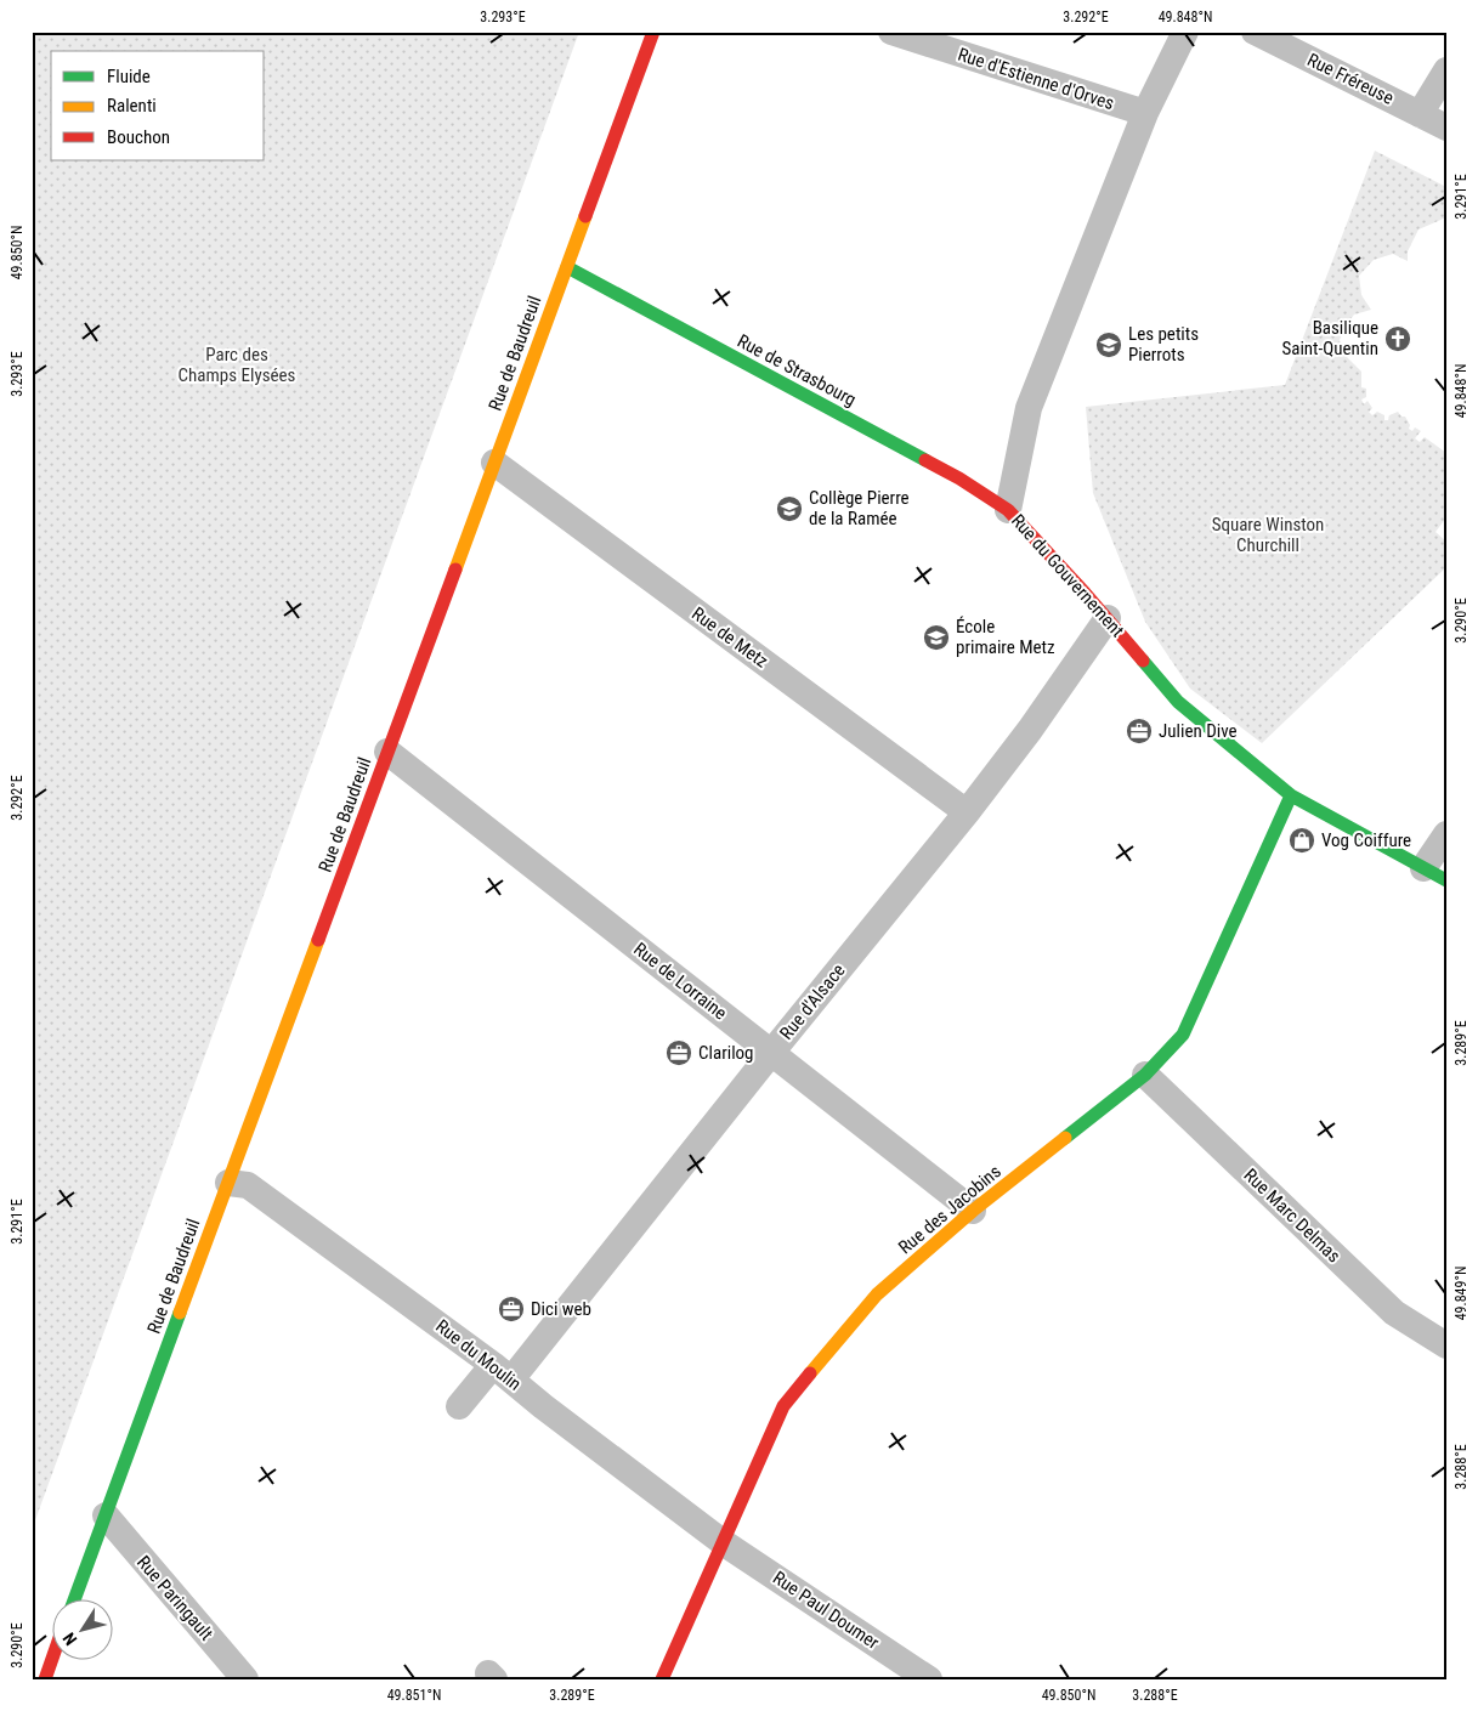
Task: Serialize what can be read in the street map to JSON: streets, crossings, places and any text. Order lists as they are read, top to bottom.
{
  "streets": {
    "street": [
      "Rue d'Estienne d'Orves",
      "Rue Fréreuse",
      "Rue de Baudreuil",
      "Rue de Strasbourg",
      "Rue du Gouvernement",
      "Rue de Metz",
      "Rue de Lorraine",
      "Rue d'Alsace",
      "Rue des Jacobins",
      "Rue Marc Delmas",
      "Rue du Moulin",
      "Rue Paringault",
      "Rue Paul Doumer"
    ]
  },
  "crossings": [
    ["Rue d'Estienne d'Orves", "Rue du Gouvernement"],
    ["Rue de Baudreuil", "Rue de Strasbourg"],
    ["Rue de Baudreuil", "Rue de Metz"],
    ["Rue de Baudreuil", "Rue de Lorraine"],
    ["Rue de Baudreuil", "Rue du Moulin"],
    ["Rue de Baudreuil", "Rue Paringault"],
    ["Rue de Strasbourg", "Rue du Gouvernement"],
    ["Rue du Gouvernement", "Rue d'Alsace"],
    ["Rue du Gouvernement", "Rue des Jacobins"],
    ["Rue de Metz", "Rue d'Alsace"],
    ["Rue de Lorraine", "Rue d'Alsace"],
    ["Rue de Lorraine", "Rue des Jacobins"],
    ["Rue d'Alsace", "Rue du Moulin"],
    ["Rue des Jacobins", "Rue Marc Delmas"],
    ["Rue des Jacobins", "Rue du Moulin"],
    ["Rue des Jacobins", "Rue Paul Doumer"],
    ["Rue du Moulin", "Rue Paul Doumer"]
  ],
  "parks": ["Parc des Champs Elysées", "Square Winston Churchill"],
  "places": {
    "church": ["Basilique Saint-Quentin"],
    "school or university": ["Les petits Pierrots", "Collège Pierre de la Ramée", "École primaire Metz"],
    "office": ["Julien Dive", "Clarilog", "Dici web"],
    "shop": ["Vog Coiffure"]
  },
  "legend": ["Fluide", "Ralenti", "Bouchon"],
  "north": "bottom left",
  "coordinates": [
    "3.293°E",
    "3.292°E",
    "49.848°N",
    "3.291°E",
    "49.850°N",
    "3.290°E",
    "3.289°E",
    "49.849°N",
    "3.288°E",
    "49.851°N"
  ]
}
